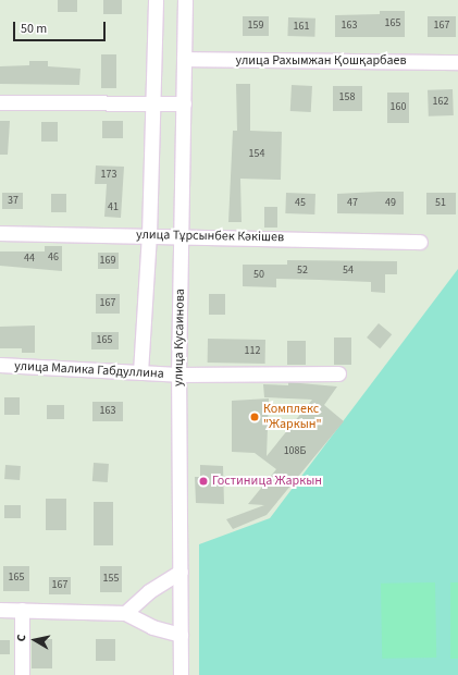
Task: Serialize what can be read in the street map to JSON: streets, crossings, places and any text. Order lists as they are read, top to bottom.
{
  "streets": {
    "street": [
      "улица Рахымжан Қошқарбаев",
      "улица Тұрсынбек Кәкішев",
      "улица Кусаинова",
      "улица Малика Габдуллина"
    ]
  },
  "crossings": [
    ["улица Рахымжан Қошқарбаев", "улица Кусаинова"],
    ["улица Тұрсынбек Кәкішев", "улица Кусаинова"],
    ["улица Кусаинова", "улица Малика Габдуллина"]
  ],
  "places": ["Комплекс \"Жаркын\"", "Гостиница Жаркын"],
  "house_numbers": [
    "165",
    "159",
    "163",
    "167",
    "161",
    "158",
    "162",
    "160",
    "154",
    "173",
    "37",
    "45",
    "47",
    "49",
    "51",
    "41",
    "46",
    "44",
    "169",
    "52",
    "54",
    "50",
    "167",
    "165",
    "112",
    "163",
    "108Б",
    "165",
    "155",
    "167"
  ],
  "scale_bar": "50 m",
  "north": "left"
}
